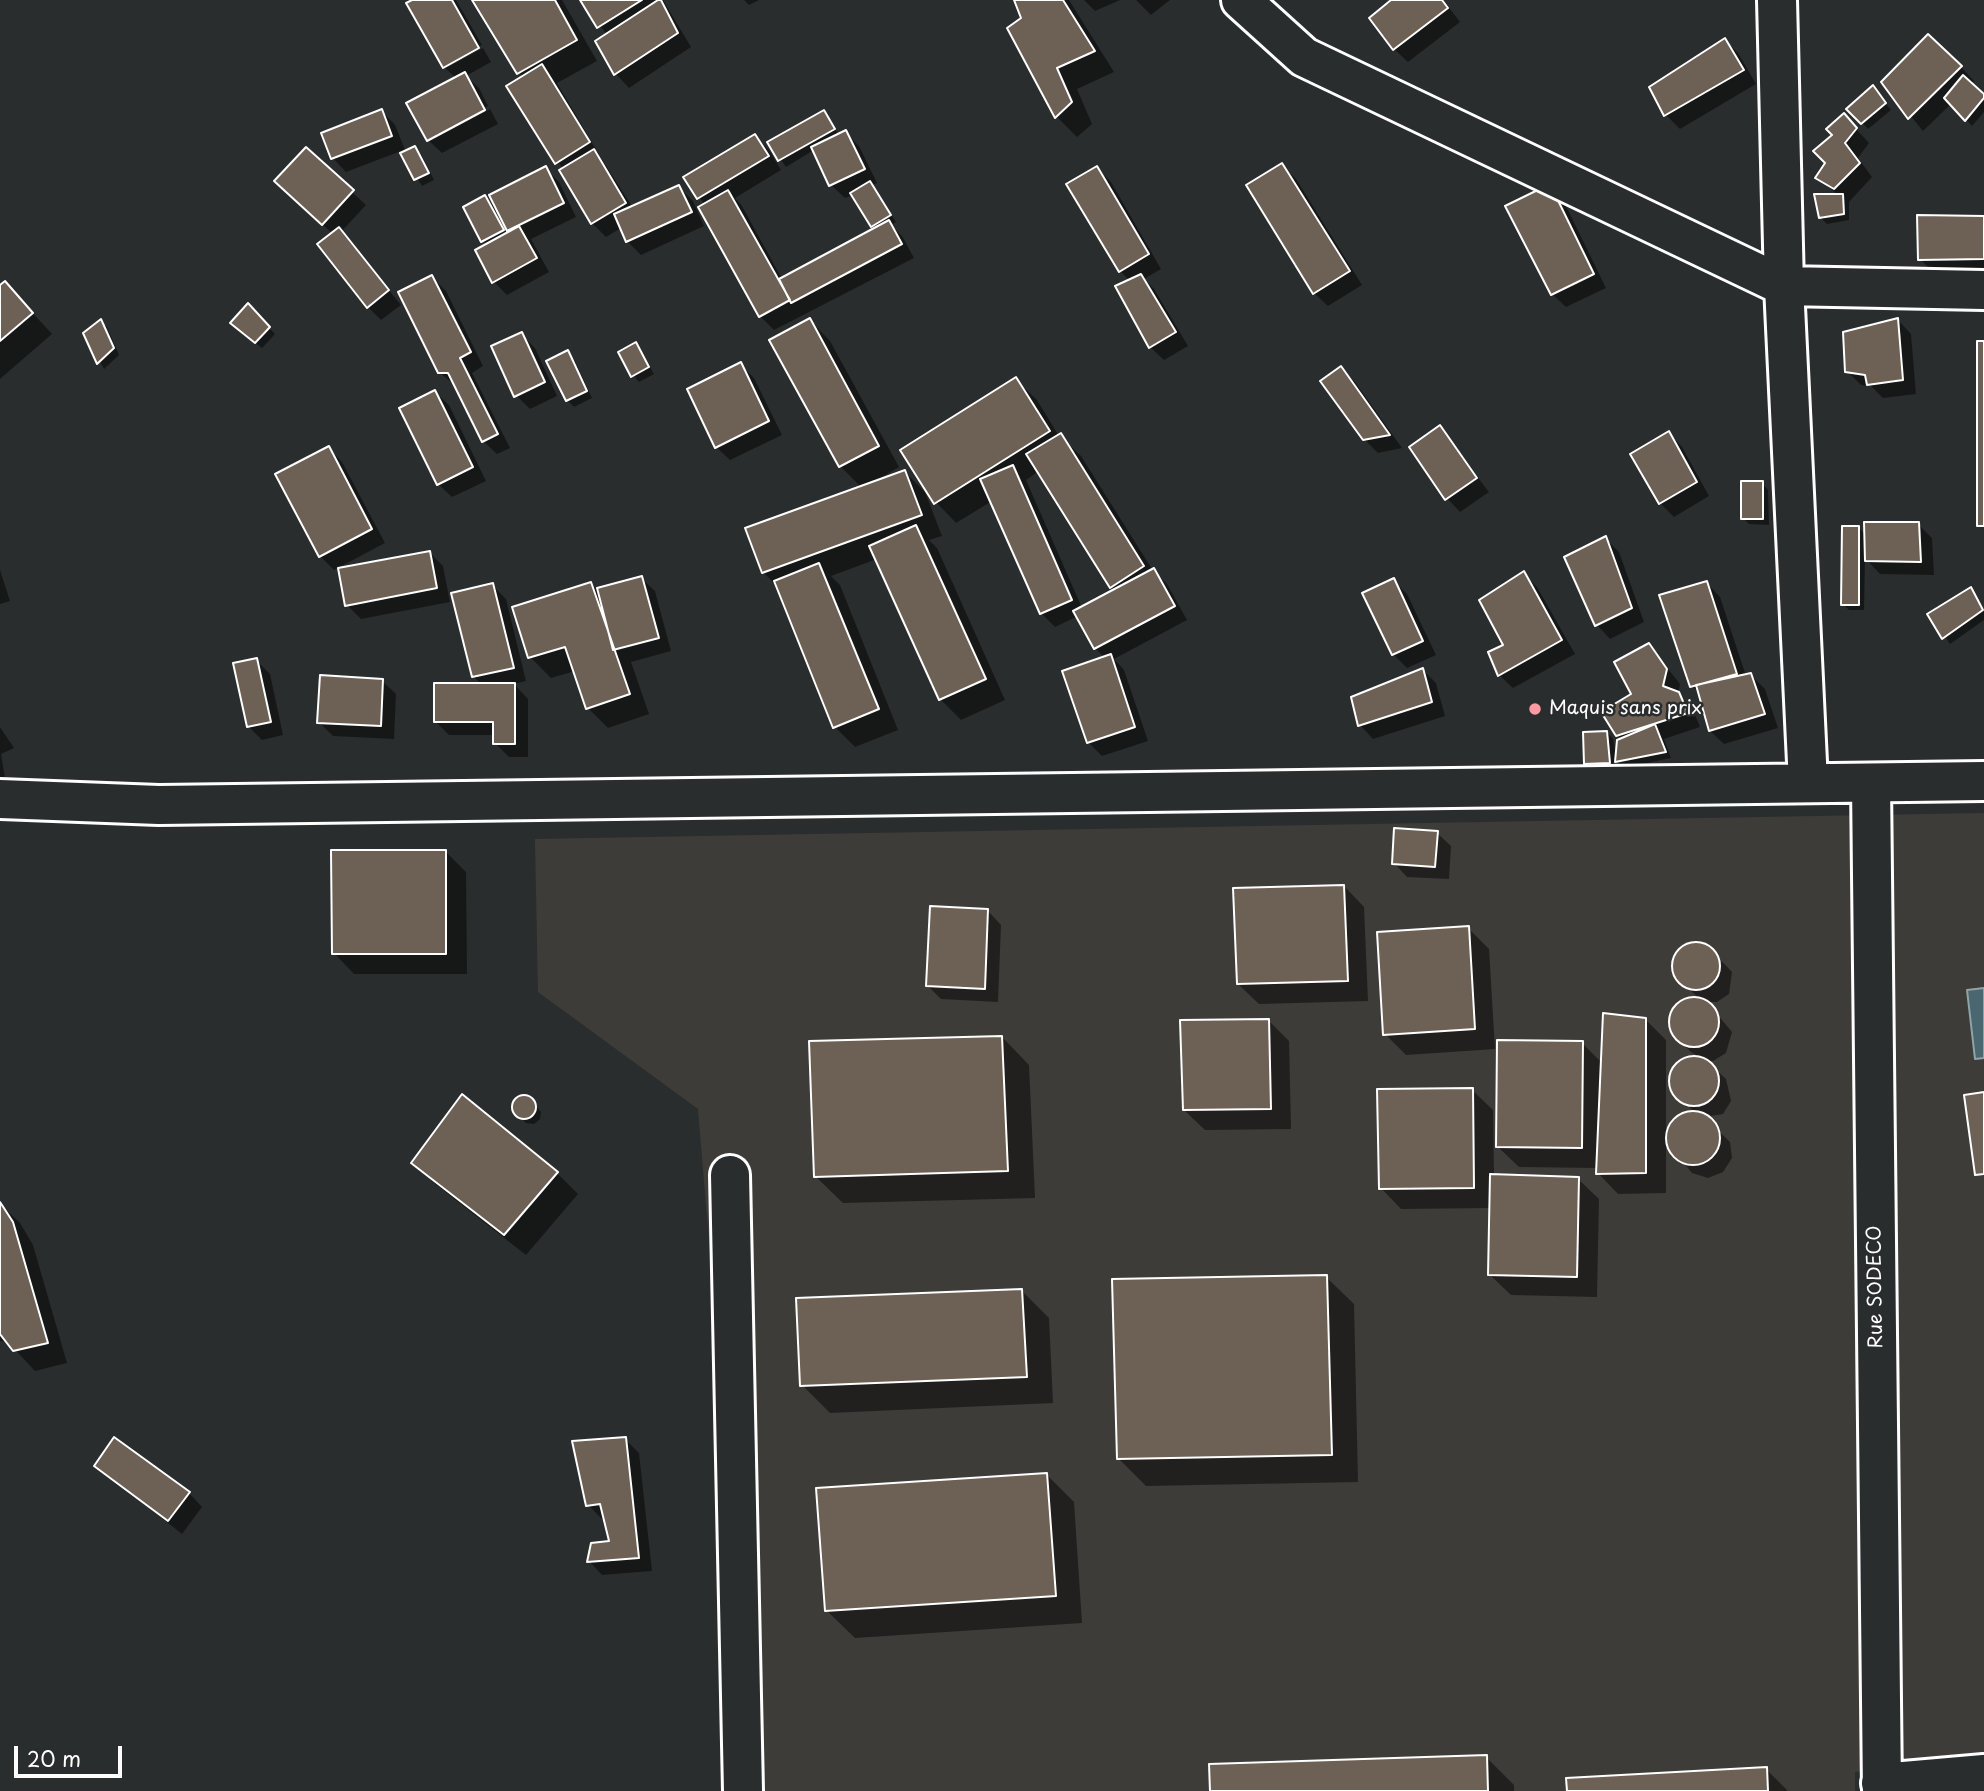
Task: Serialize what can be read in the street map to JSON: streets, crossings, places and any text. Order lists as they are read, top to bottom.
{
  "streets": {
    "street": ["Rue SODECO"]
  },
  "places": ["Maquis sans prix"],
  "scale_bar": "20 m"
}
